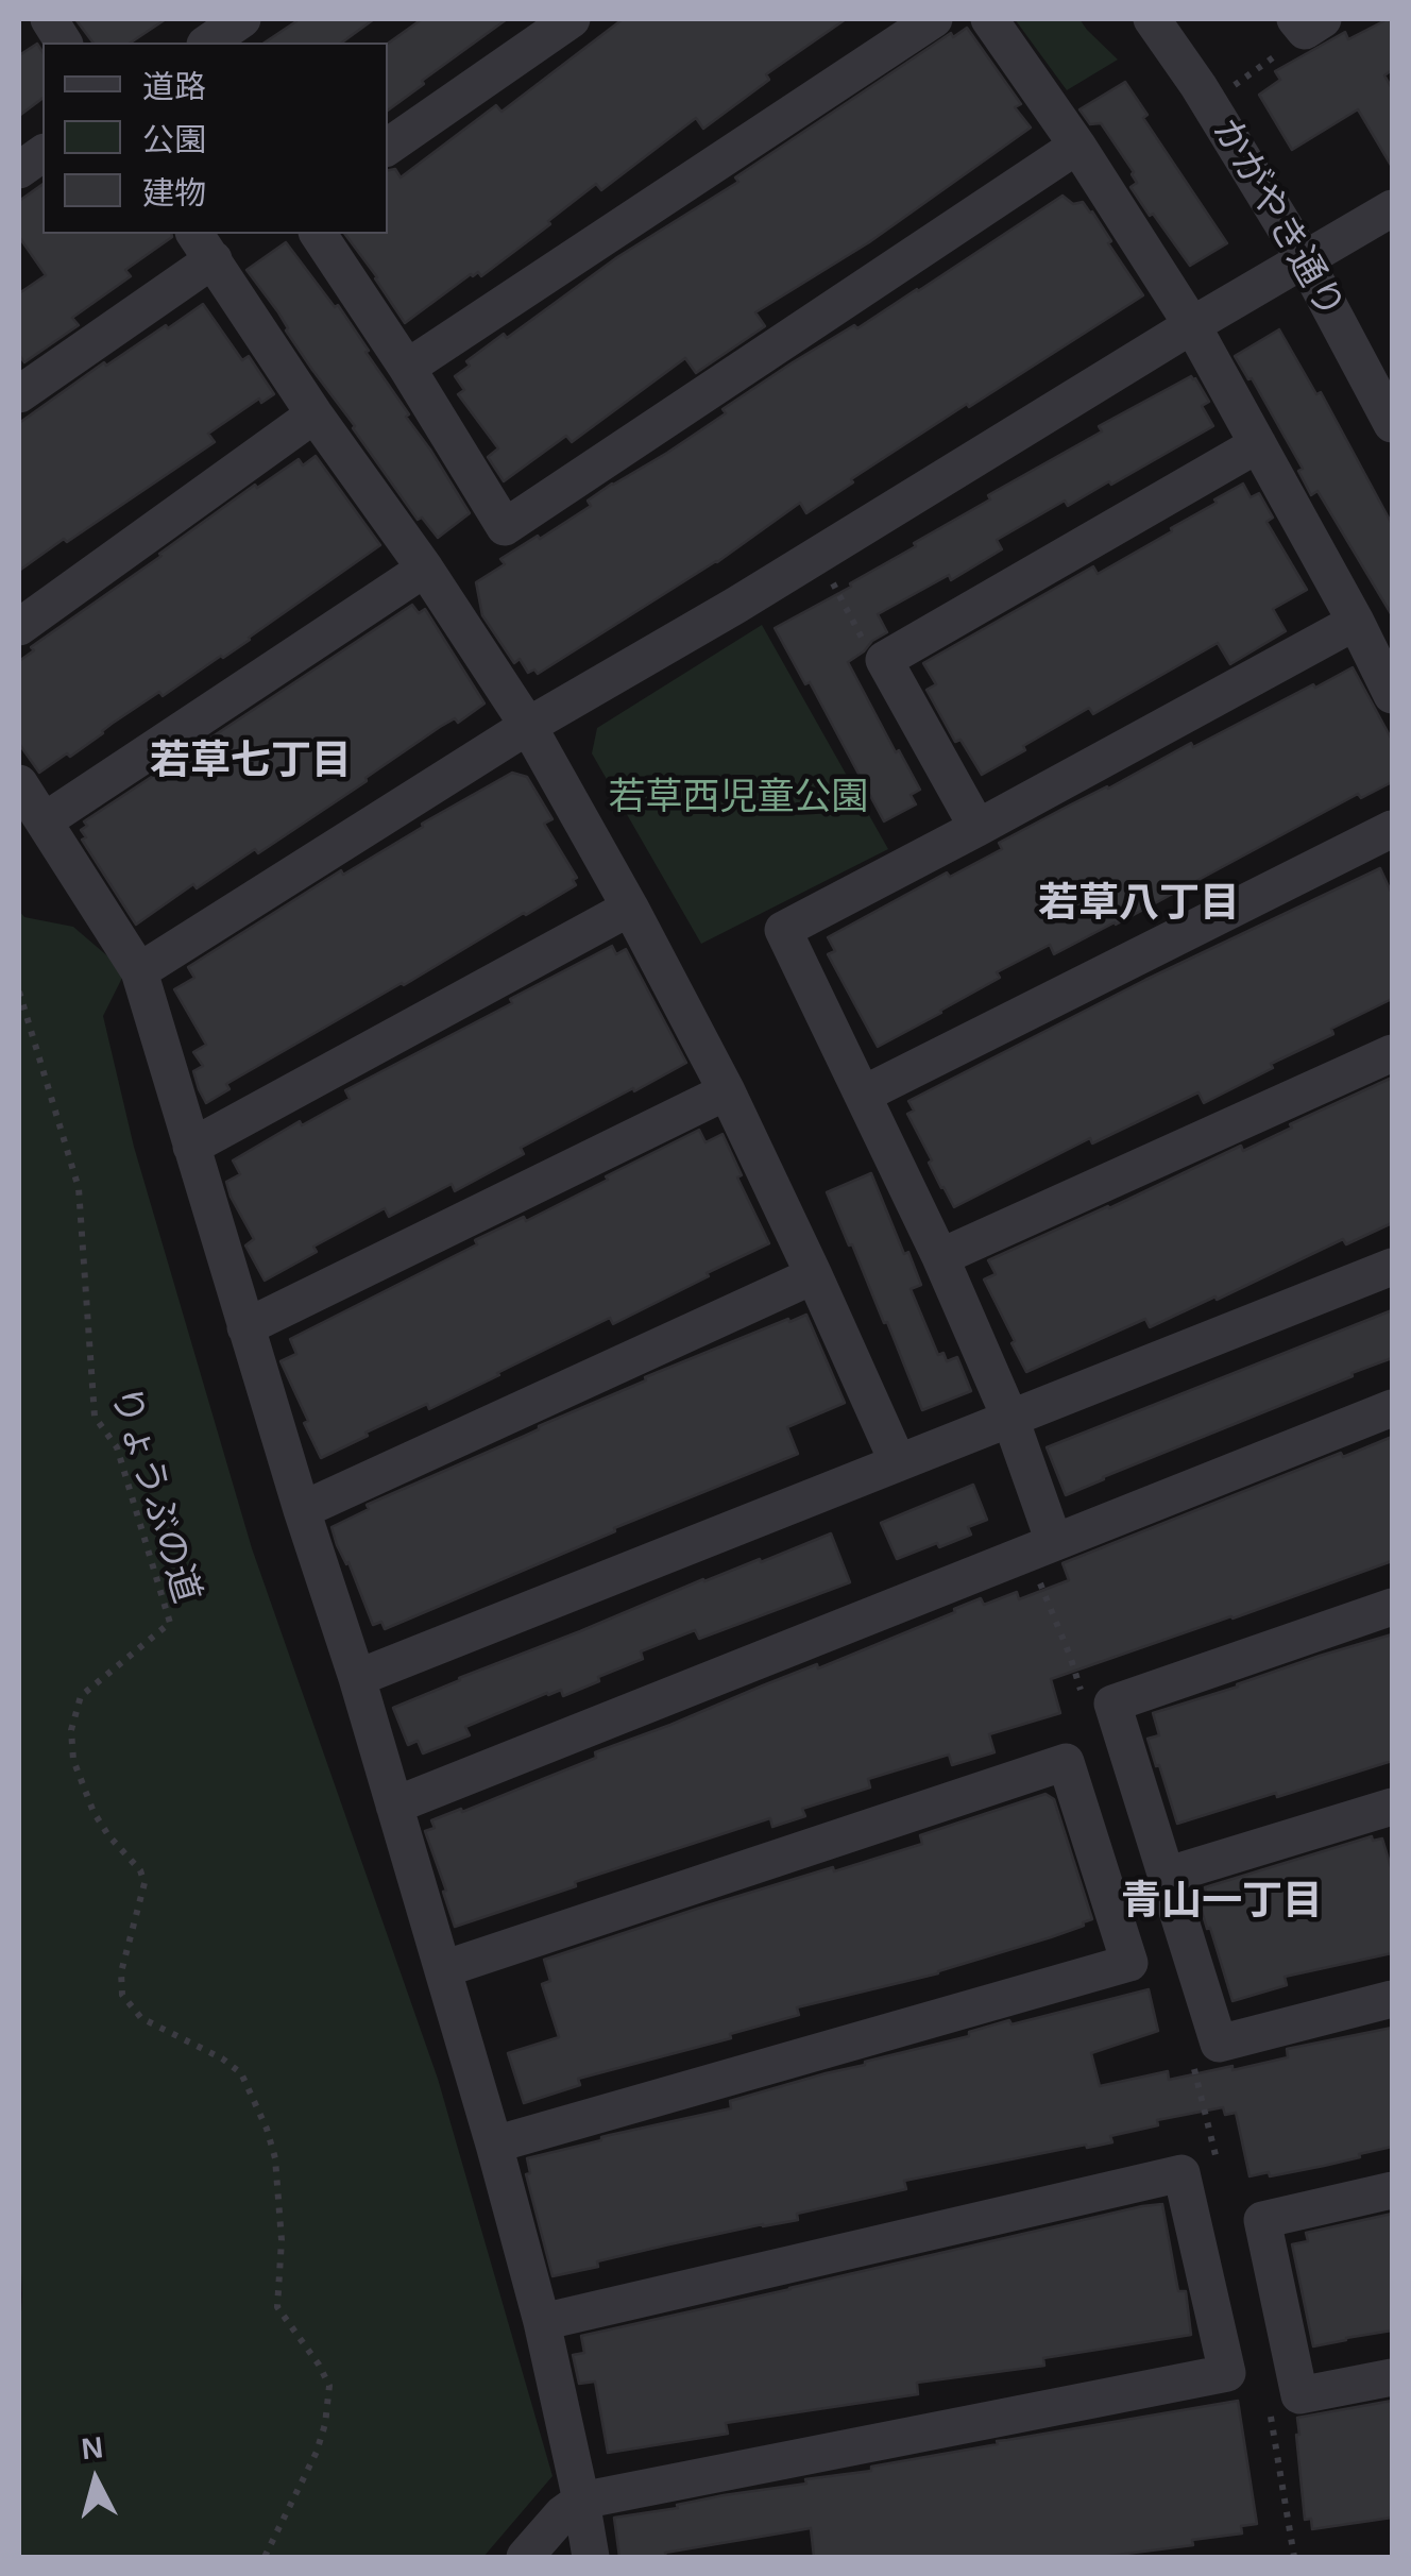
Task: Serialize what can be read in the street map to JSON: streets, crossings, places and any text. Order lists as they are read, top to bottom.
{
  "streets": {
    "street": ["かがやき通り"],
    "path": ["りょうぶの道"]
  },
  "districts": ["若草七丁目", "若草八丁目", "青山一丁目"],
  "parks": ["若草西児童公園"],
  "legend": ["道路", "公園", "建物"],
  "north": "top"
}
